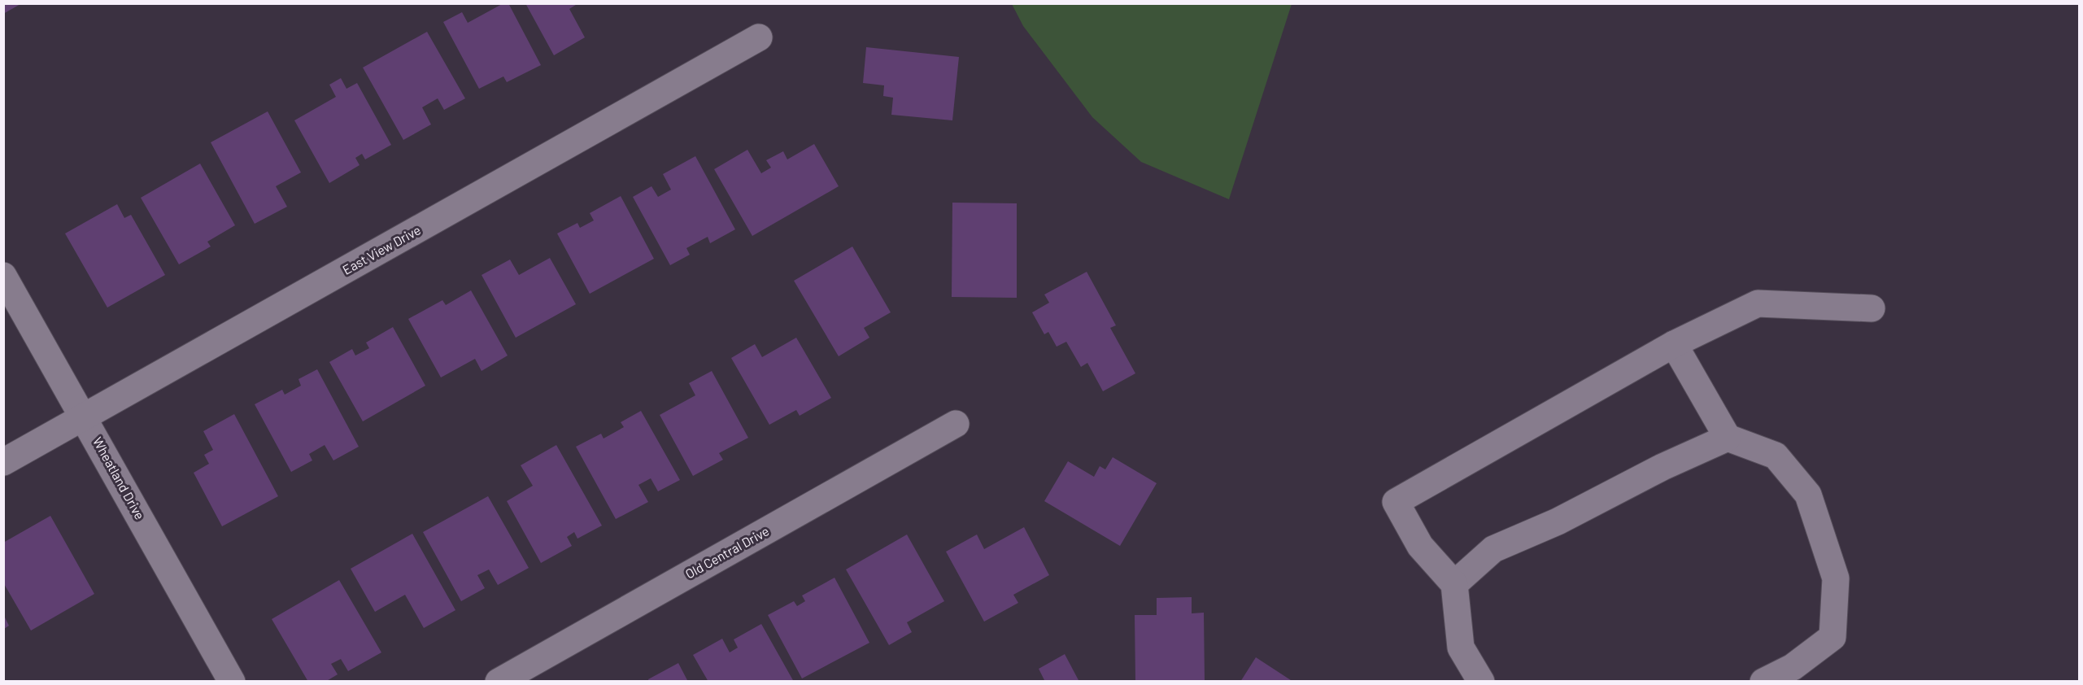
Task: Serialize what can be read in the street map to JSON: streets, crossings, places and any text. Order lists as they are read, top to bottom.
{
  "streets": {
    "street": ["East View Drive", "Wheatland Drive", "Old Central Drive"]
  },
  "crossings": [
    ["East View Drive", "Wheatland Drive"]
  ]
}
